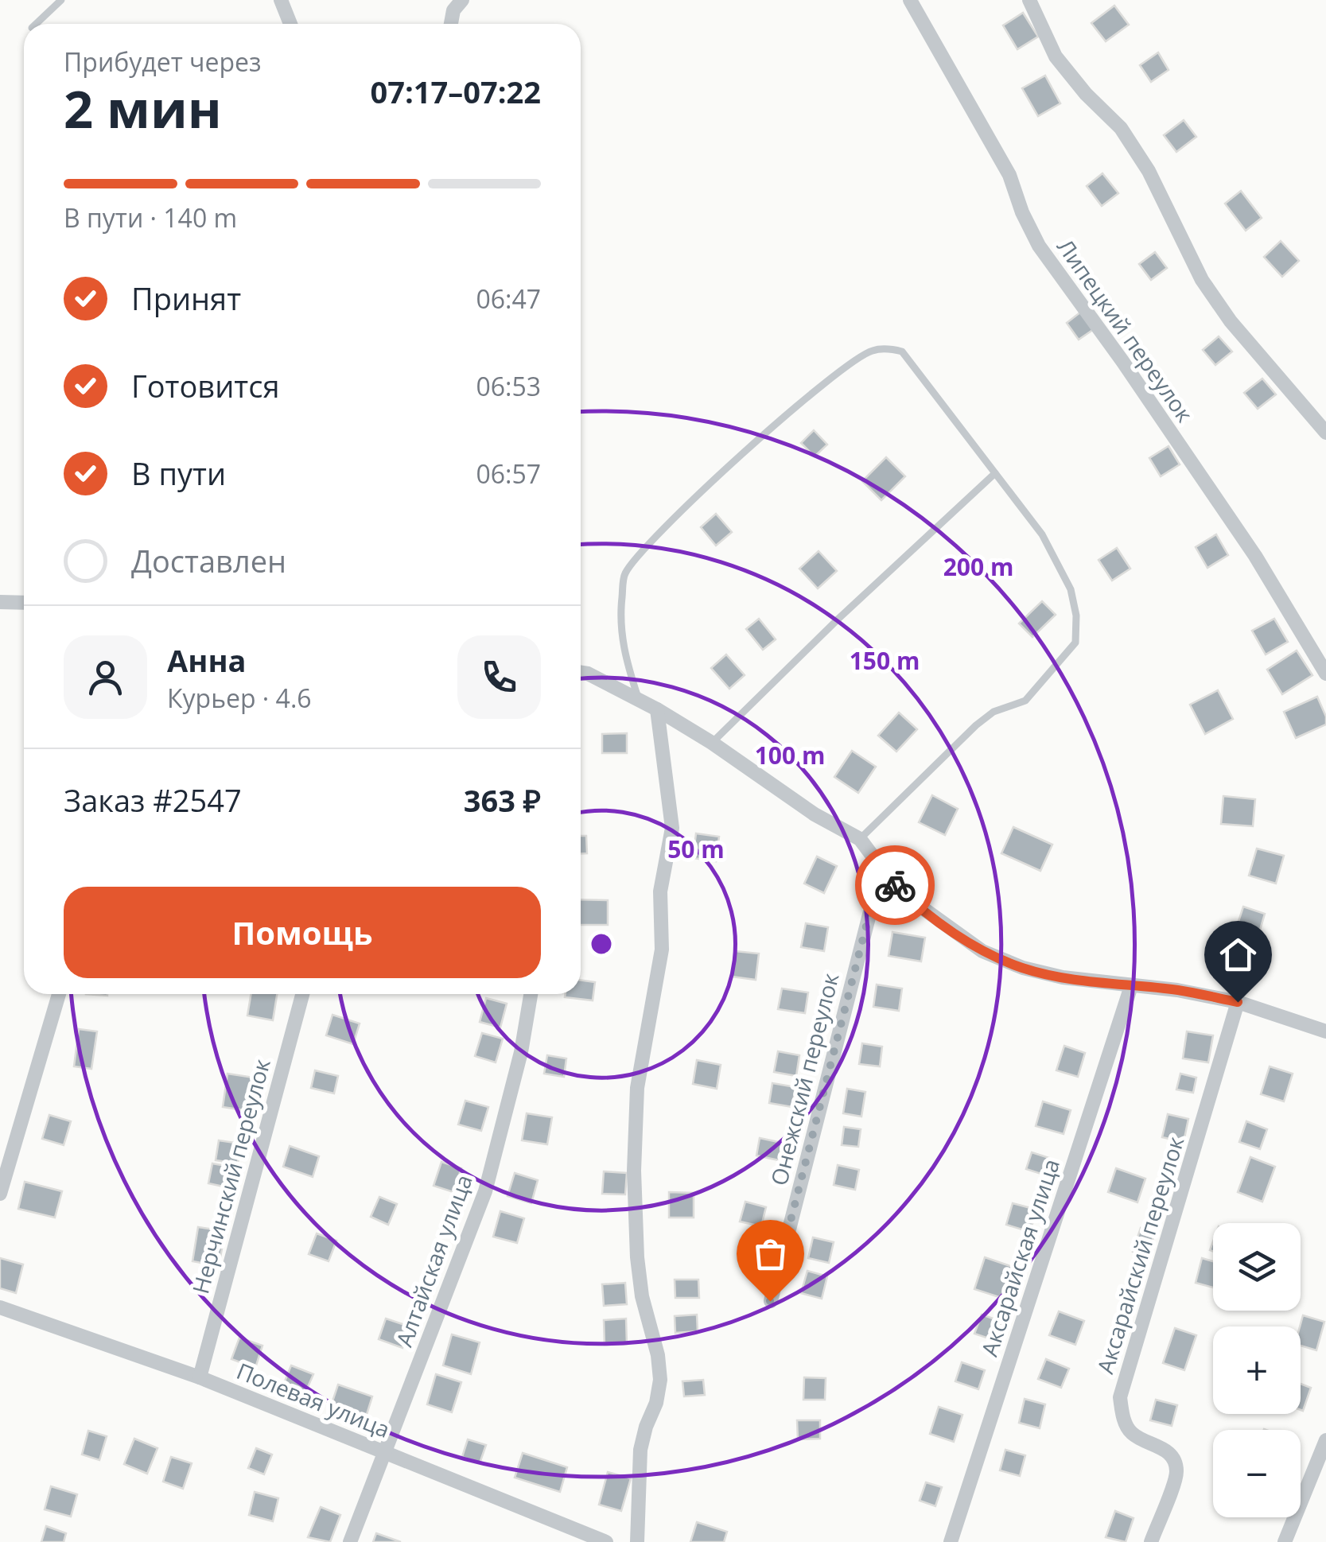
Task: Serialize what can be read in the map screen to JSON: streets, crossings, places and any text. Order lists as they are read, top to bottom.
{
  "streets": {
    "street": [
      "Липецкий переулок",
      "Онежский переулок",
      "Нерчинский переулок",
      "Аксарайский переулок",
      "Аксарайская улица",
      "Алтайская улица",
      "Полевая улица"
    ]
  },
  "crossings": [
    ["Нерчинский переулок", "Полевая улица"],
    ["Алтайская улица", "Полевая улица"]
  ],
  "page": {
    "heading": ["2 мин", "Прибудет через", "07:17–07:22"],
    "panel": [
      "Анна",
      "Курьер · 4.6",
      "Заказ #2547",
      "363 ₽"
    ],
    "bar": "В пути · 140 m",
    "list": [
      ["Принят", "06:47"],
      ["Готовится", "06:53"],
      ["В пути", "06:57"],
      "Доставлен"
    ],
    "buttons": "Помощь",
    "map_buttons": ["+", "−"]
  },
  "rings": [
    "200 m",
    "150 m",
    "100 m",
    "50 m"
  ]
}
